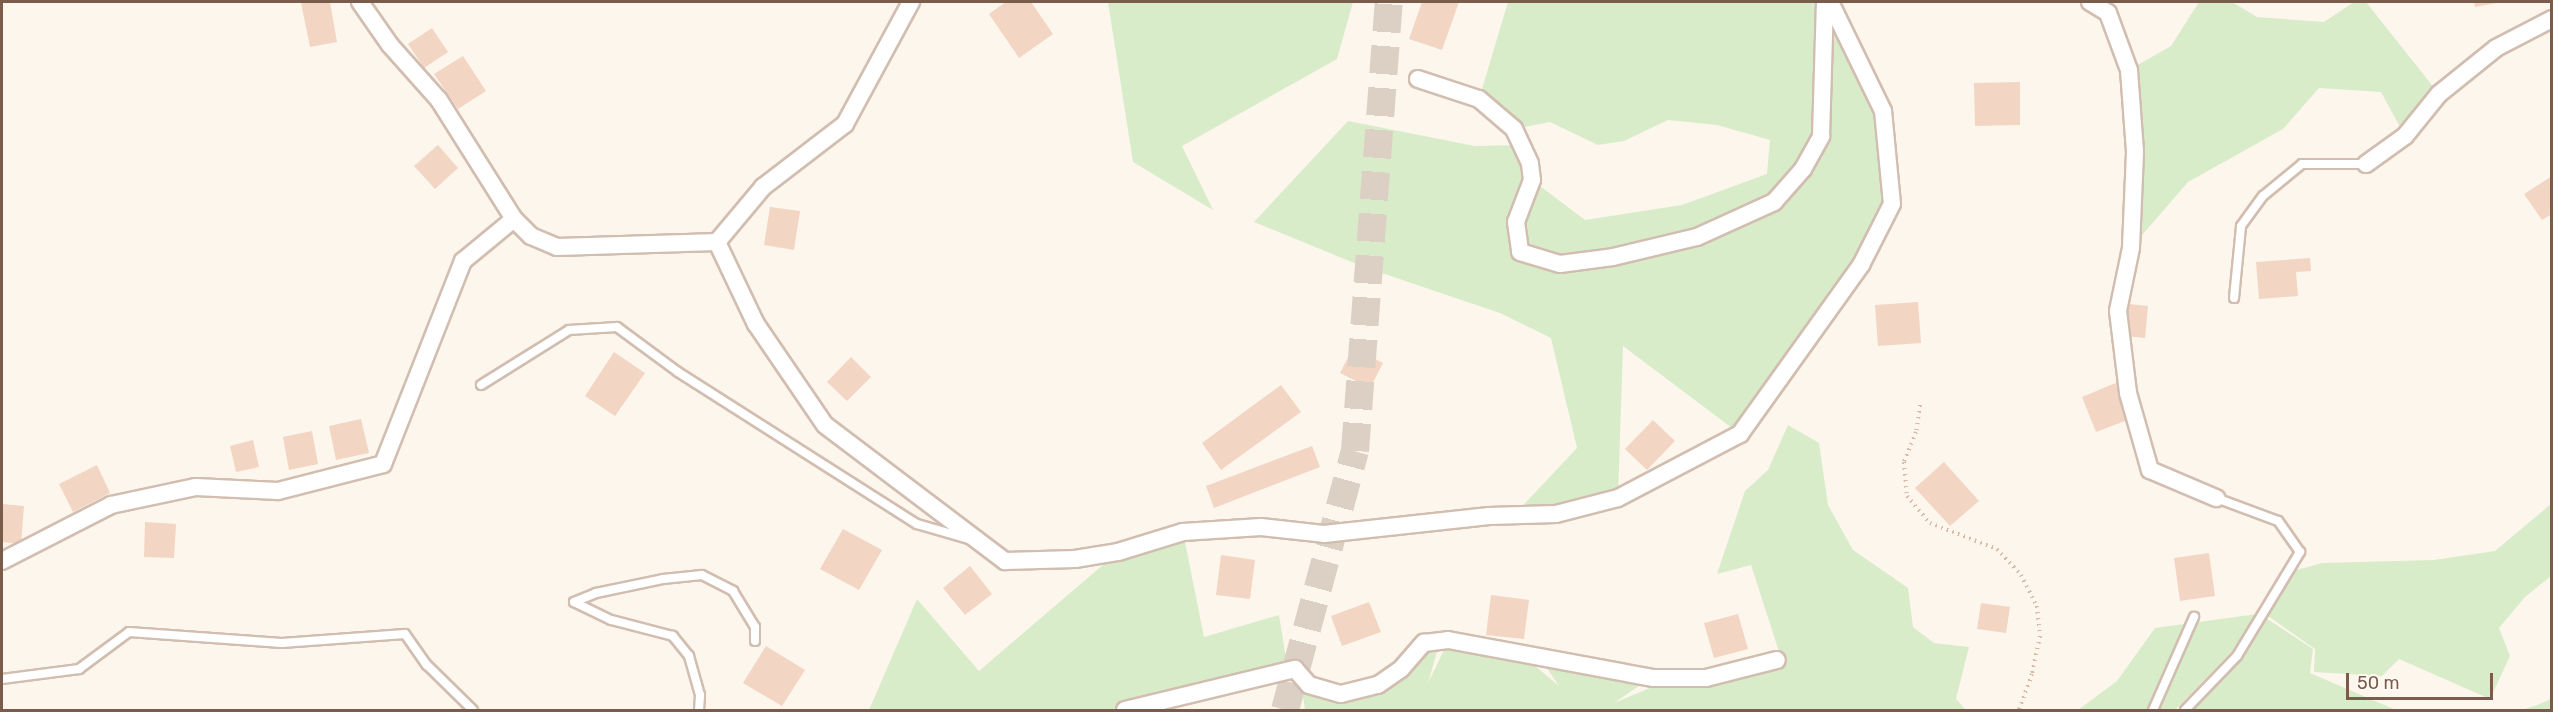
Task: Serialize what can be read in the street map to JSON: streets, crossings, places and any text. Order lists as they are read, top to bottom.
{
  "scale_bar": "50 m"
}
